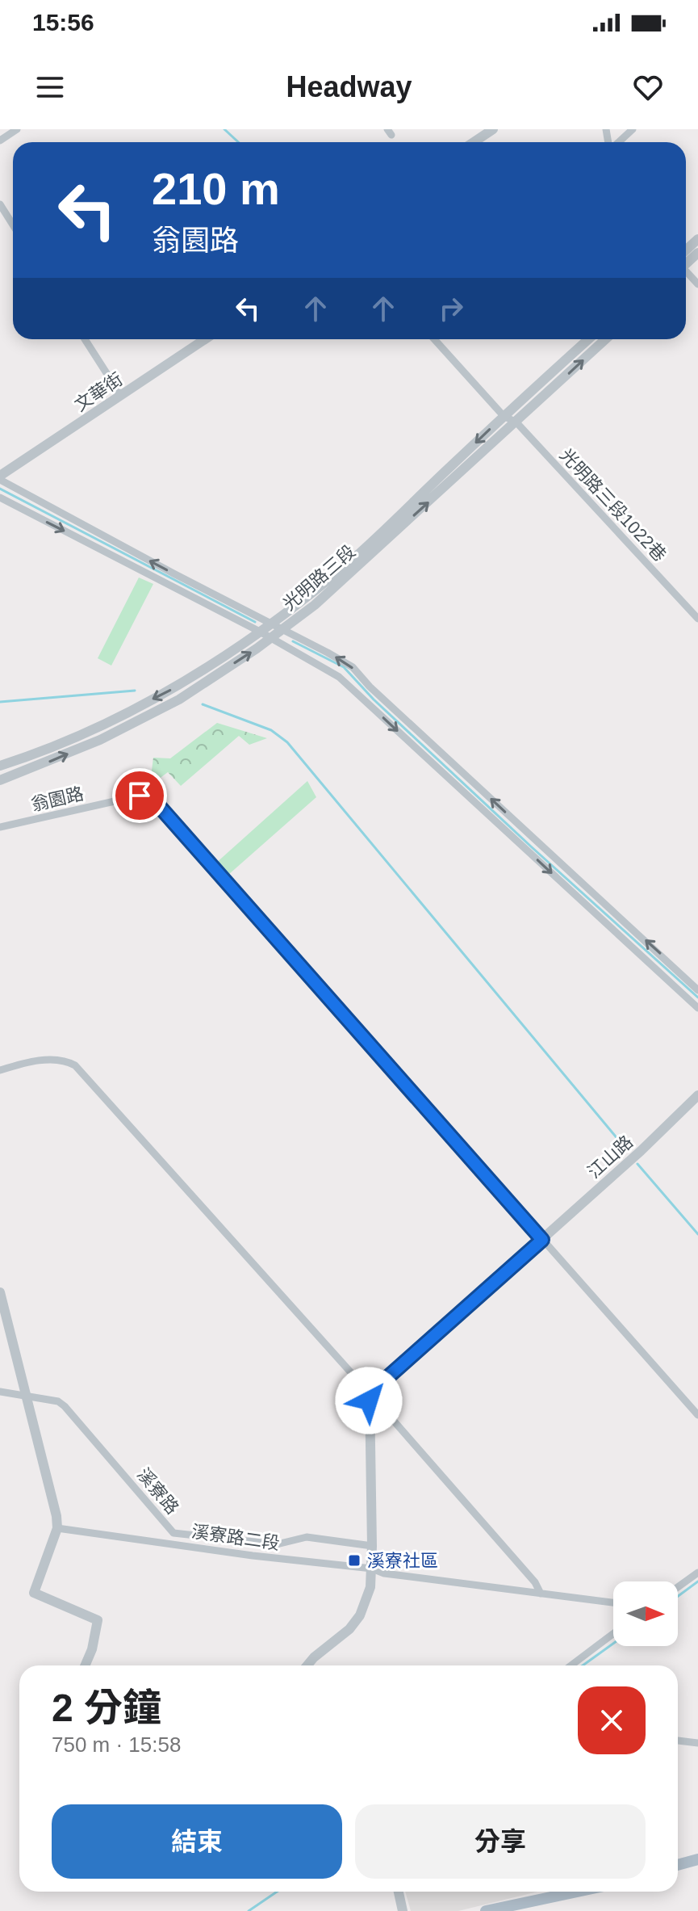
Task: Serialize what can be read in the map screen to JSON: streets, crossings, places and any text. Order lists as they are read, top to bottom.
{
  "streets": {
    "street": [
      "文華街",
      "光明路三段1022巷",
      "光明路三段",
      "翁園路",
      "江山路",
      "溪寮路",
      "溪寮路二段"
    ]
  },
  "crossings": [
    ["光明路三段1022巷", "光明路三段"],
    ["翁園路", "江山路"]
  ],
  "places": {
    "transit": ["溪寮社區"]
  },
  "north": "right",
  "page": {
    "status": "15:56",
    "header": "Headway",
    "turn": ["210 m", "翁園路"],
    "heading": ["2 分鐘", "750 m · 15:58"],
    "buttons": ["結束", "分享"]
  }
}
